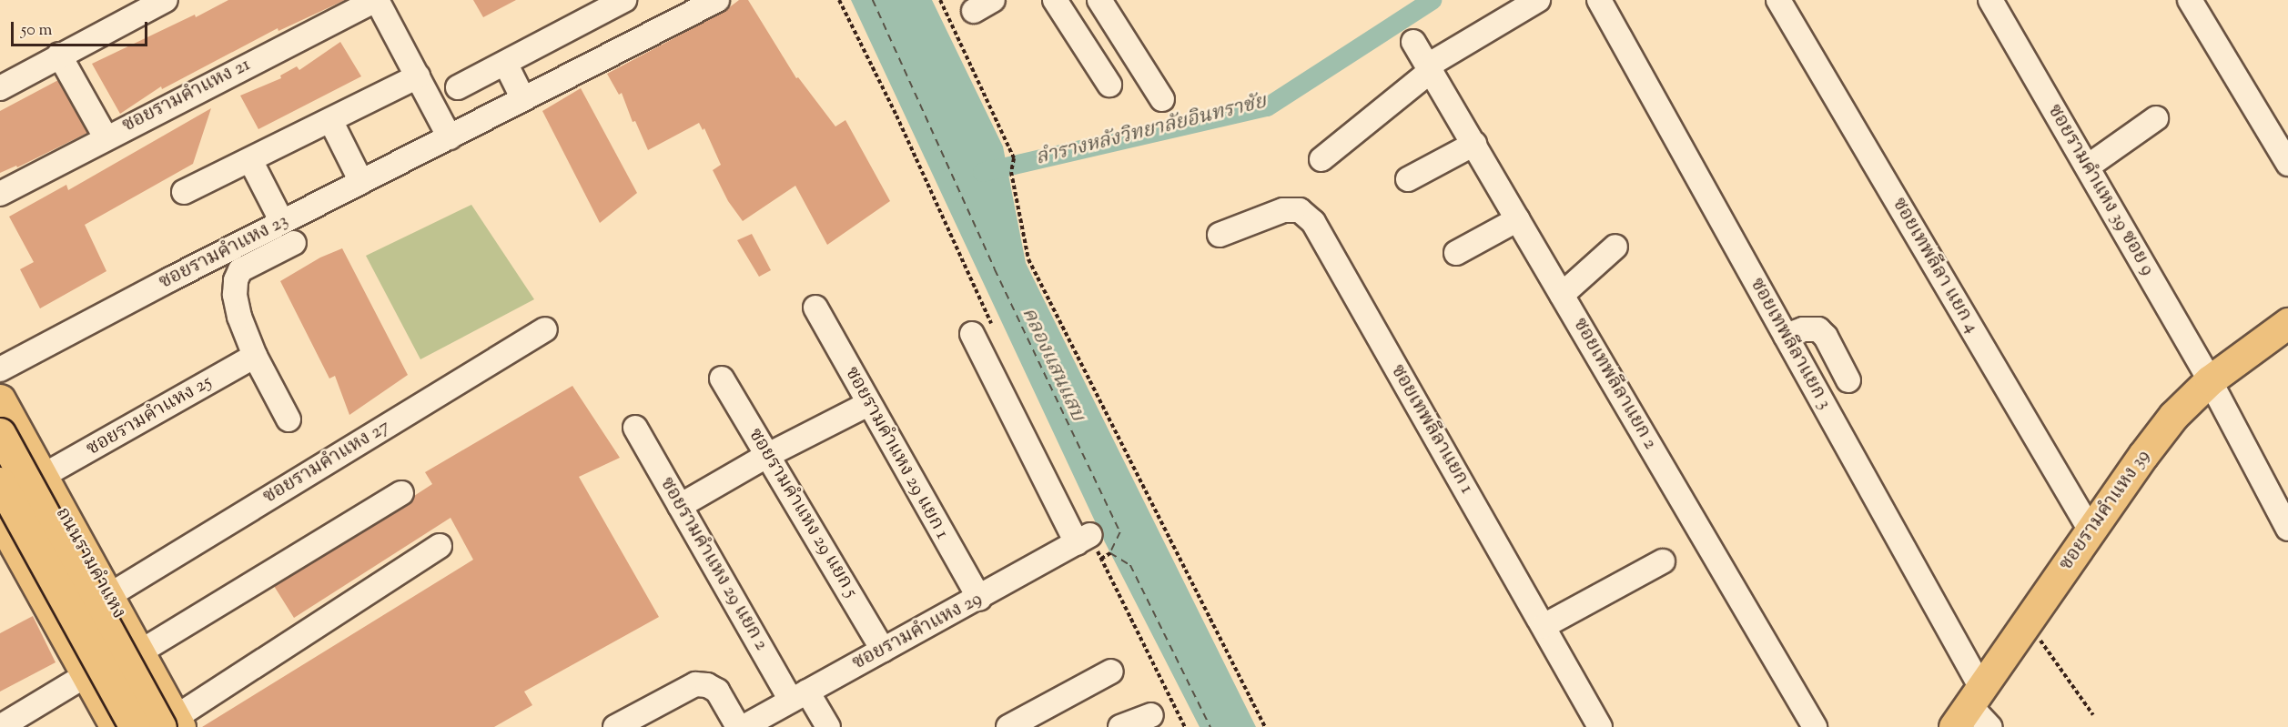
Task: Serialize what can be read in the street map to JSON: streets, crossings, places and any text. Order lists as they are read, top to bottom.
{
  "streets": {
    "main road": ["ซอยรามคำแหง 39", "ถนนรามคำแหง"],
    "street": [
      "ซอยรามคำแหง 21",
      "ซอยรามคำแหง 39 ซอย 9",
      "ซอยรามคำแหง 23",
      "ซอยเทพลีลา แยก 4",
      "ซอยเทพลีลาแยก 3",
      "ซอยเทพลีลาแยก 2",
      "ซอยรามคำแหง 25",
      "ซอยเทพลีลาแยก 1",
      "ซอยรามคำแหง 29 แยก 1",
      "ซอยรามคำแหง 27",
      "ซอยรามคำแหง 29 แยก 5",
      "ซอยรามคำแหง 29 แยก 2",
      "ซอยรามคำแหง 29"
    ]
  },
  "crossings": [
    ["ซอยรามคำแหง 39 ซอย 9", "ซอยรามคำแหง 39"],
    ["ซอยเทพลีลา แยก 4", "ซอยรามคำแหง 39"],
    ["ซอยเทพลีลาแยก 3", "ซอยรามคำแหง 39"],
    ["ซอยรามคำแหง 25", "ถนนรามคำแหง"],
    ["ซอยรามคำแหง 29 แยก 1", "ซอยรามคำแหง 29"],
    ["ซอยรามคำแหง 27", "ถนนรามคำแหง"],
    ["ซอยรามคำแหง 29 แยก 5", "ซอยรามคำแหง 29"],
    ["ซอยรามคำแหง 29 แยก 2", "ซอยรามคำแหง 29"]
  ],
  "water": ["ลำรางหลังวิทยาลัยอินทราชัย", "คลองแสนแสบ"],
  "scale_bar": "50 m"
}
